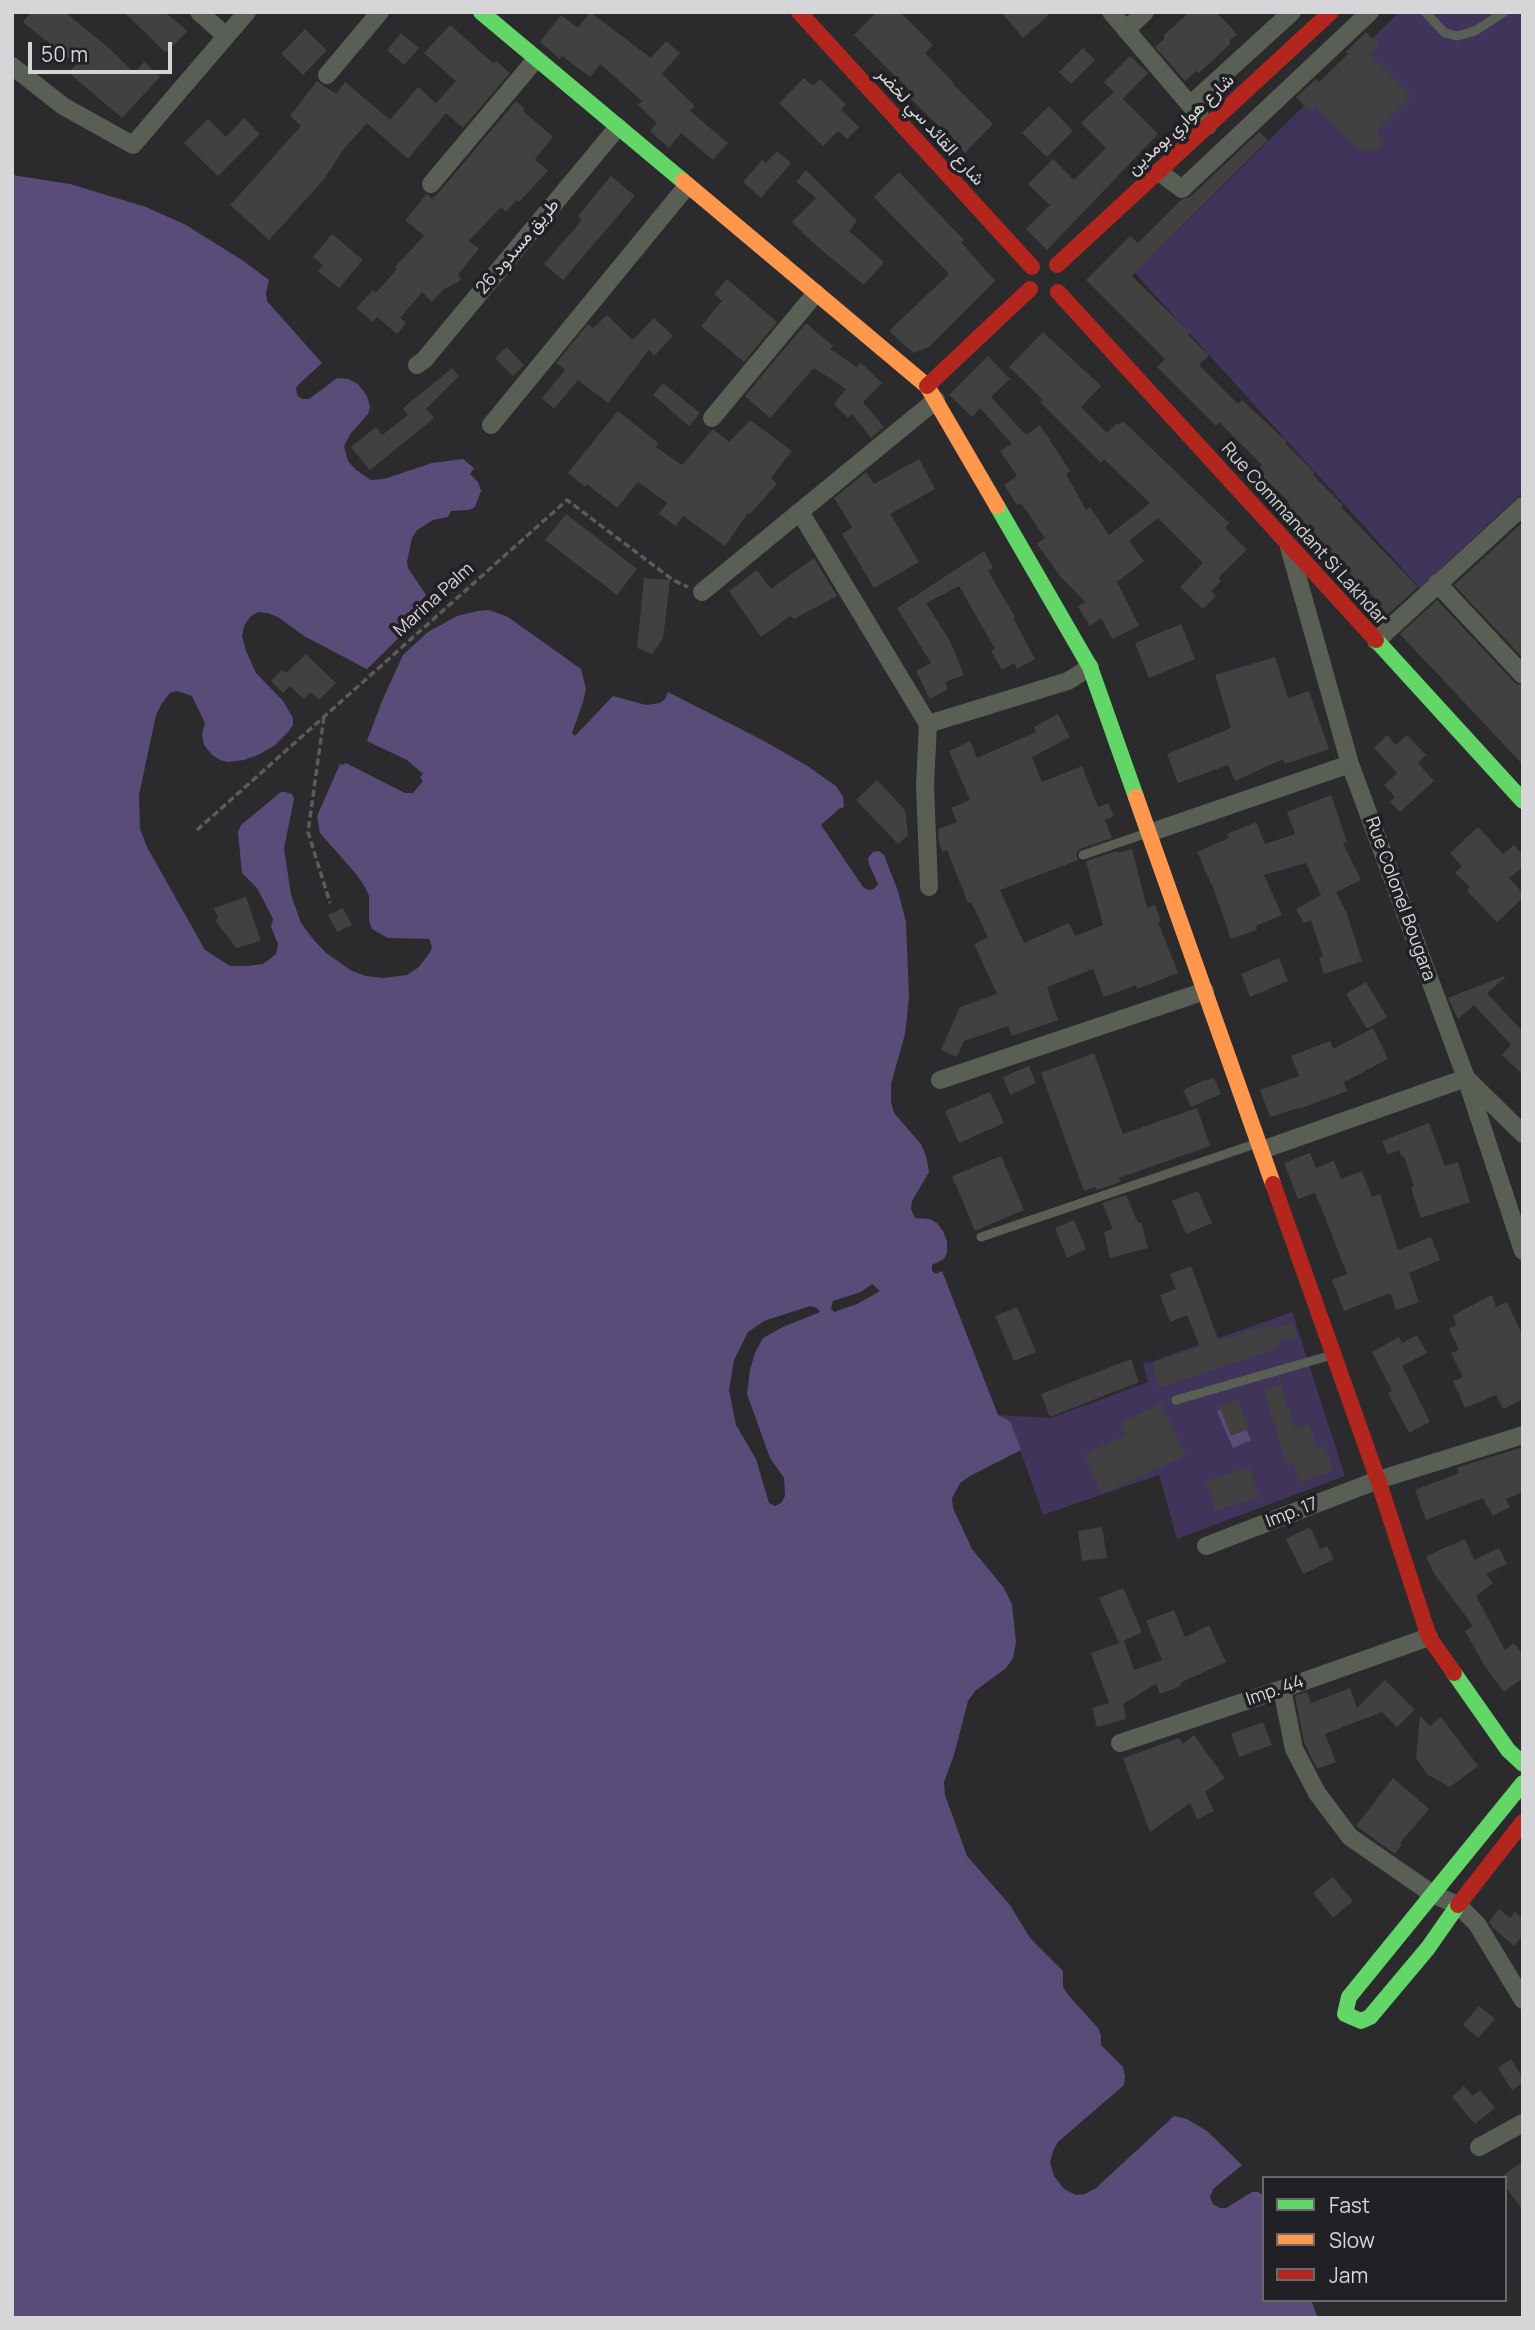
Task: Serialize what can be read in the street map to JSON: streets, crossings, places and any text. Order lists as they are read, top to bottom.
{
  "streets": {
    "street": [
      "شارع هواري بومدين",
      "شارع القائد سي لخضر",
      "طريق مسدود 26",
      "Rue Commandant Si Lakhdar",
      "Rue Colonel Bougara",
      "Imp. 17",
      "Imp. 44"
    ],
    "path": ["Marina Palm"]
  },
  "crossings": [
    ["شارع هواري بومدين", "شارع القائد سي لخضر"],
    ["شارع هواري بومدين", "Rue Commandant Si Lakhdar"],
    ["شارع القائد سي لخضر", "Rue Commandant Si Lakhdar"],
    ["Rue Commandant Si Lakhdar", "Rue Colonel Bougara"]
  ],
  "legend": ["Fast", "Slow", "Jam"],
  "scale_bar": "50 m"
}
